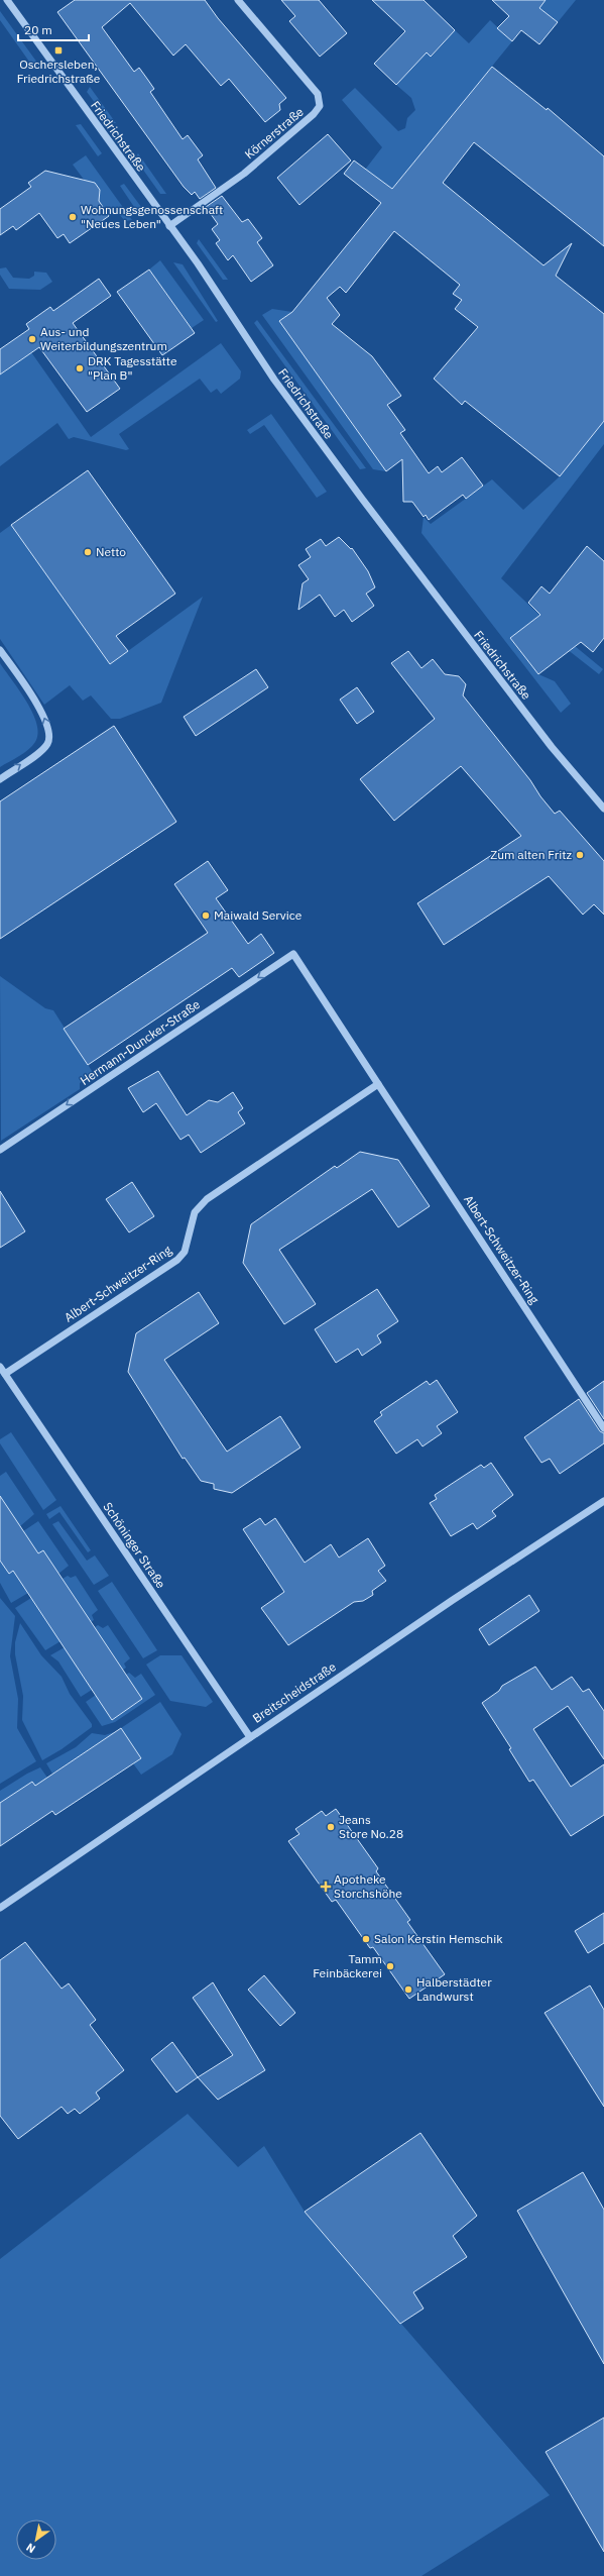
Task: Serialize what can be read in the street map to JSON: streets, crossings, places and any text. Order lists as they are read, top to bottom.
{
  "streets": {
    "street": [
      "Körnerstraße",
      "Friedrichstraße",
      "Hermann-Duncker-Straße",
      "Albert-Schweitzer-Ring",
      "Schöninger Straße",
      "Breitscheidstraße"
    ]
  },
  "crossings": [
    ["Körnerstraße", "Friedrichstraße"],
    ["Hermann-Duncker-Straße", "Albert-Schweitzer-Ring"],
    ["Albert-Schweitzer-Ring", "Schöninger Straße"],
    ["Schöninger Straße", "Breitscheidstraße"]
  ],
  "one_way": ["Hermann-Duncker-Straße"],
  "places": {
    "transit": ["Oschersleben, Friedrichstraße"],
    "other": [
      "Wohnungsgenossenschaft \"Neues Leben\"",
      "Aus- und Weiterbildungszentrum",
      "DRK Tagesstätte \"Plan B\"",
      "Netto",
      "Zum alten Fritz",
      "Maiwald Service",
      "Jeans Store No.28",
      "Salon Kerstin Hemschik",
      "Tamm Feinbäckerei",
      "Halberstädter Landwurst"
    ],
    "health": ["Apotheke Storchshöhe"]
  },
  "scale_bar": "20 m",
  "north": "bottom left"
}
